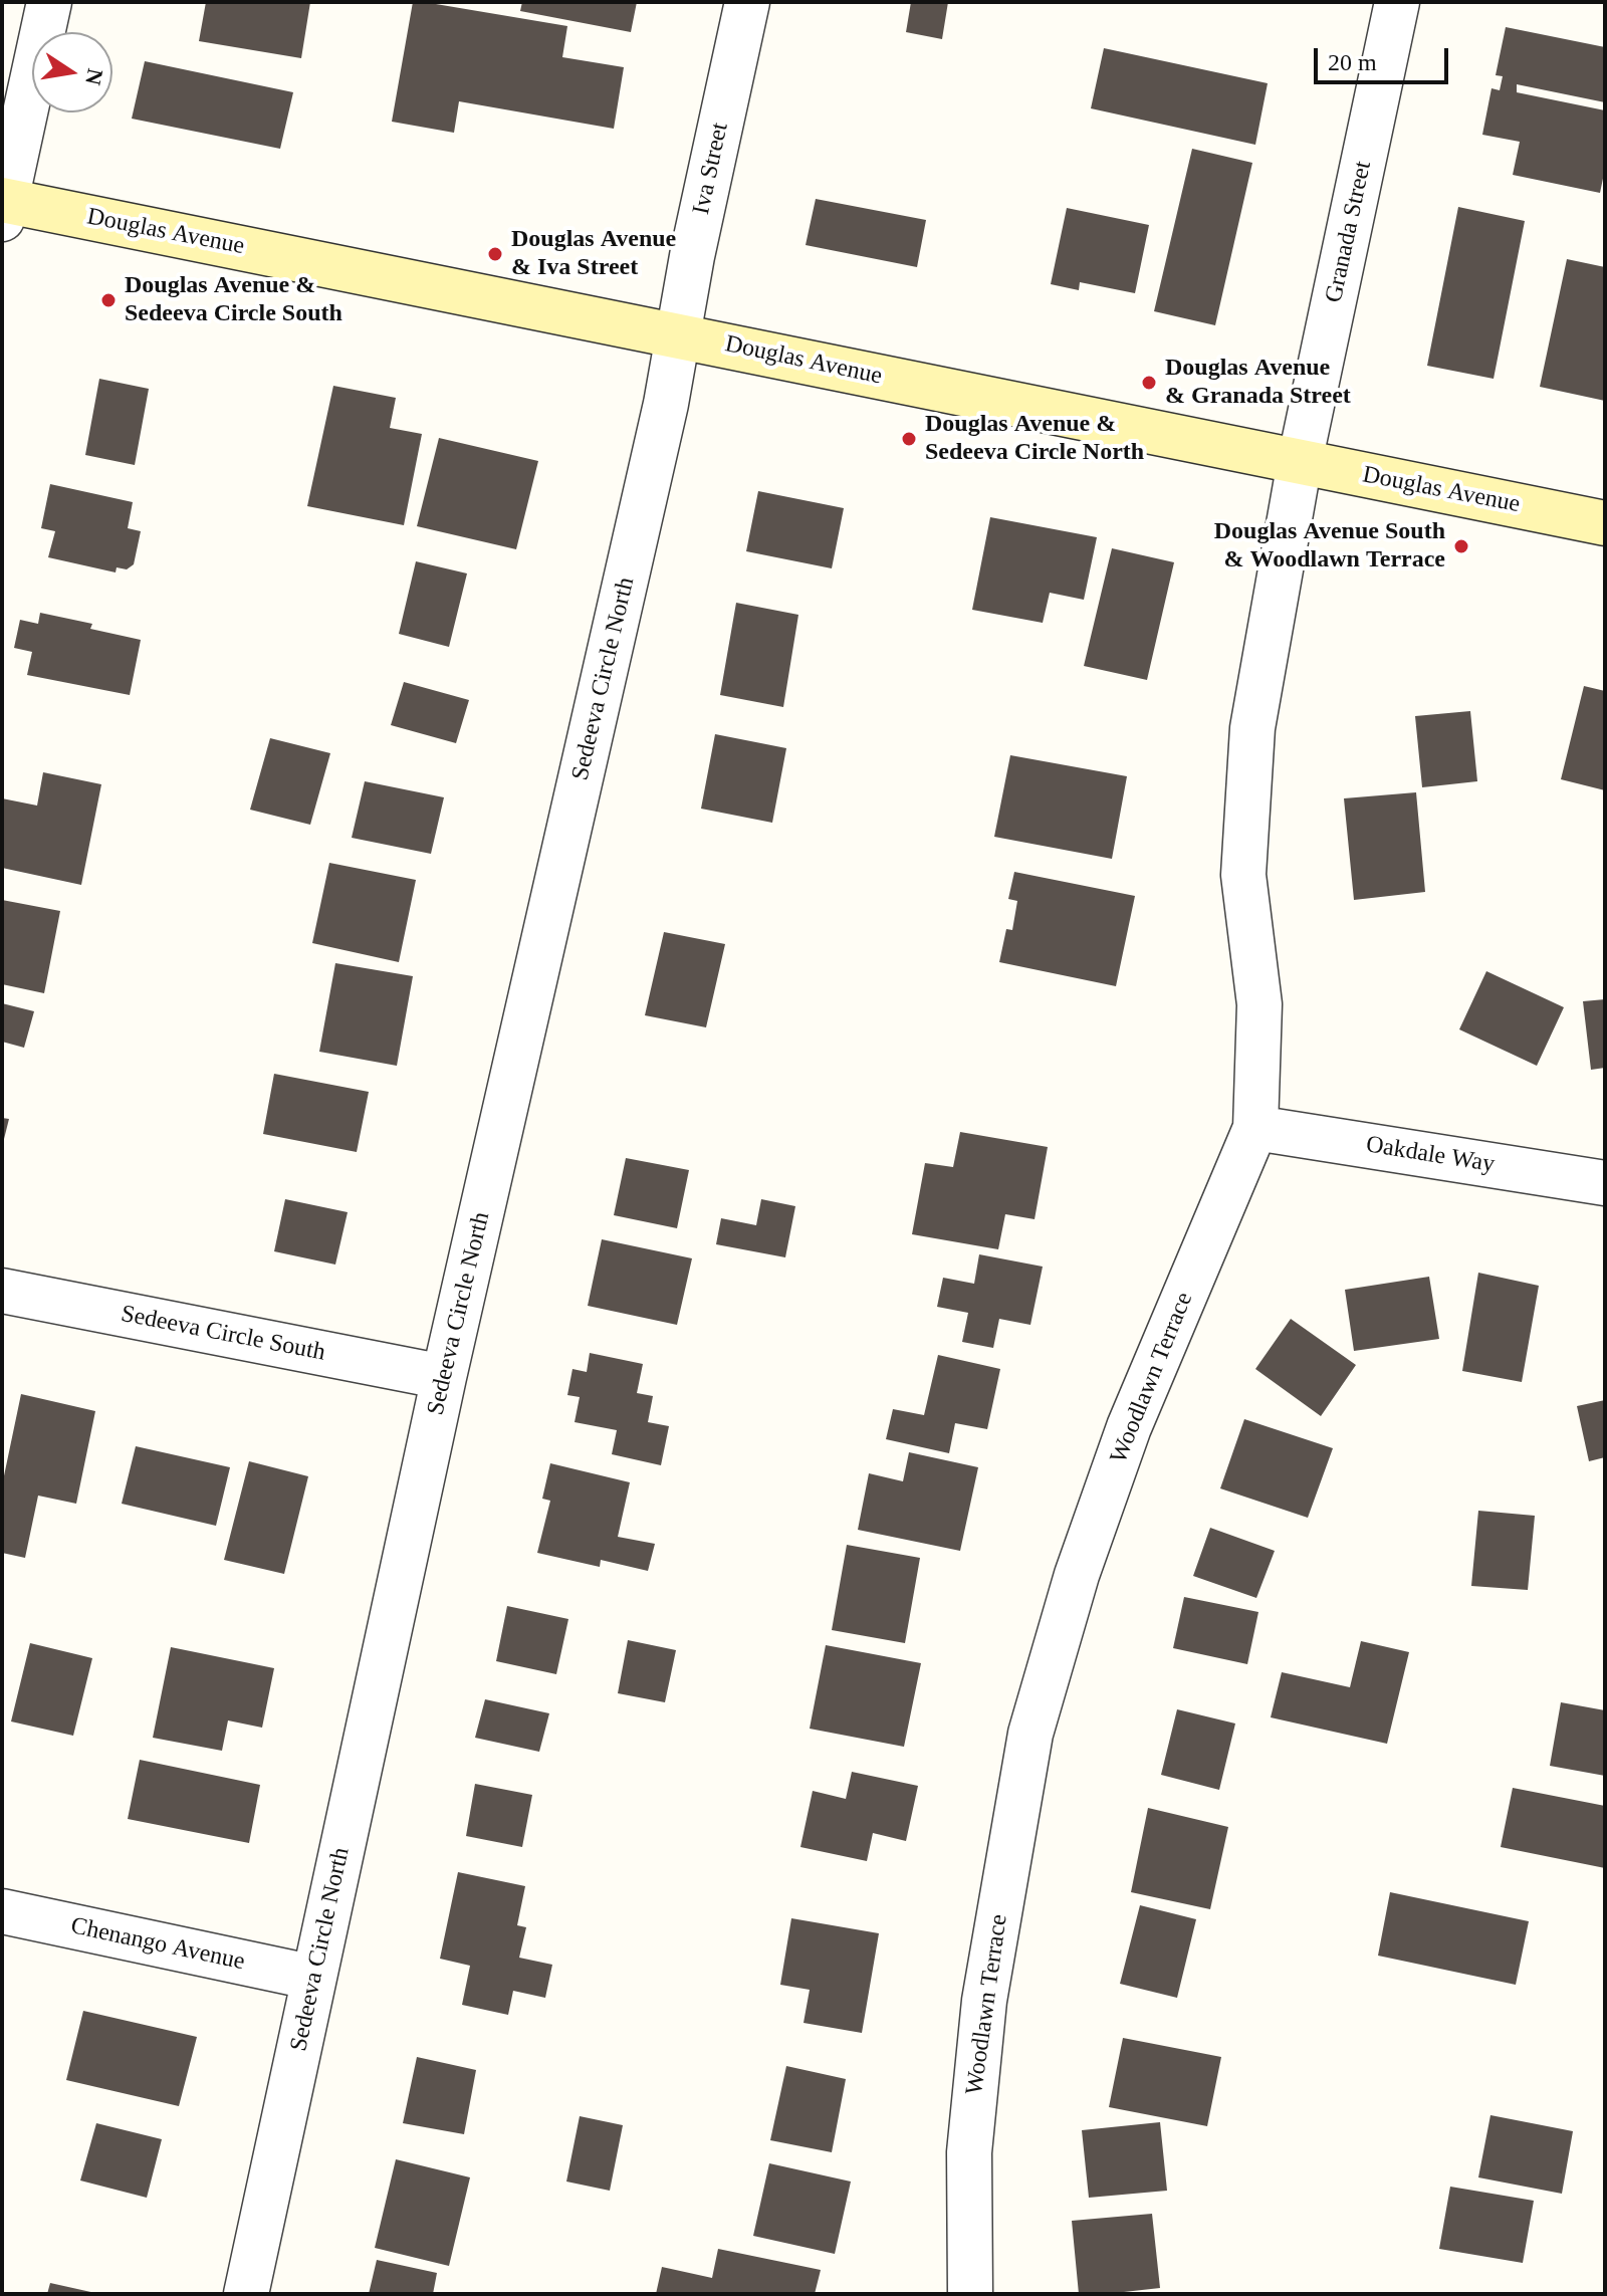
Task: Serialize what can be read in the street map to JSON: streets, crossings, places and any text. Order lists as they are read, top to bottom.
{
  "streets": {
    "street": [
      "Iva Street",
      "Douglas Avenue",
      "Granada Street",
      "Sedeeva Circle North",
      "Oakdale Way",
      "Sedeeva Circle South",
      "Woodlawn Terrace",
      "Chenango Avenue"
    ]
  },
  "crossings": [
    ["Iva Street", "Douglas Avenue"],
    ["Iva Street", "Sedeeva Circle North"],
    ["Douglas Avenue", "Granada Street"],
    ["Douglas Avenue", "Sedeeva Circle North"],
    ["Douglas Avenue", "Woodlawn Terrace"],
    ["Granada Street", "Woodlawn Terrace"],
    ["Sedeeva Circle North", "Sedeeva Circle South"],
    ["Sedeeva Circle North", "Chenango Avenue"],
    ["Oakdale Way", "Woodlawn Terrace"]
  ],
  "places": [
    "Douglas Avenue & Iva Street",
    "Douglas Avenue & Sedeeva Circle South",
    "Douglas Avenue & Granada Street",
    "Douglas Avenue & Sedeeva Circle North",
    "Douglas Avenue South & Woodlawn Terrace"
  ],
  "scale_bar": "20 m",
  "north": "right"
}
